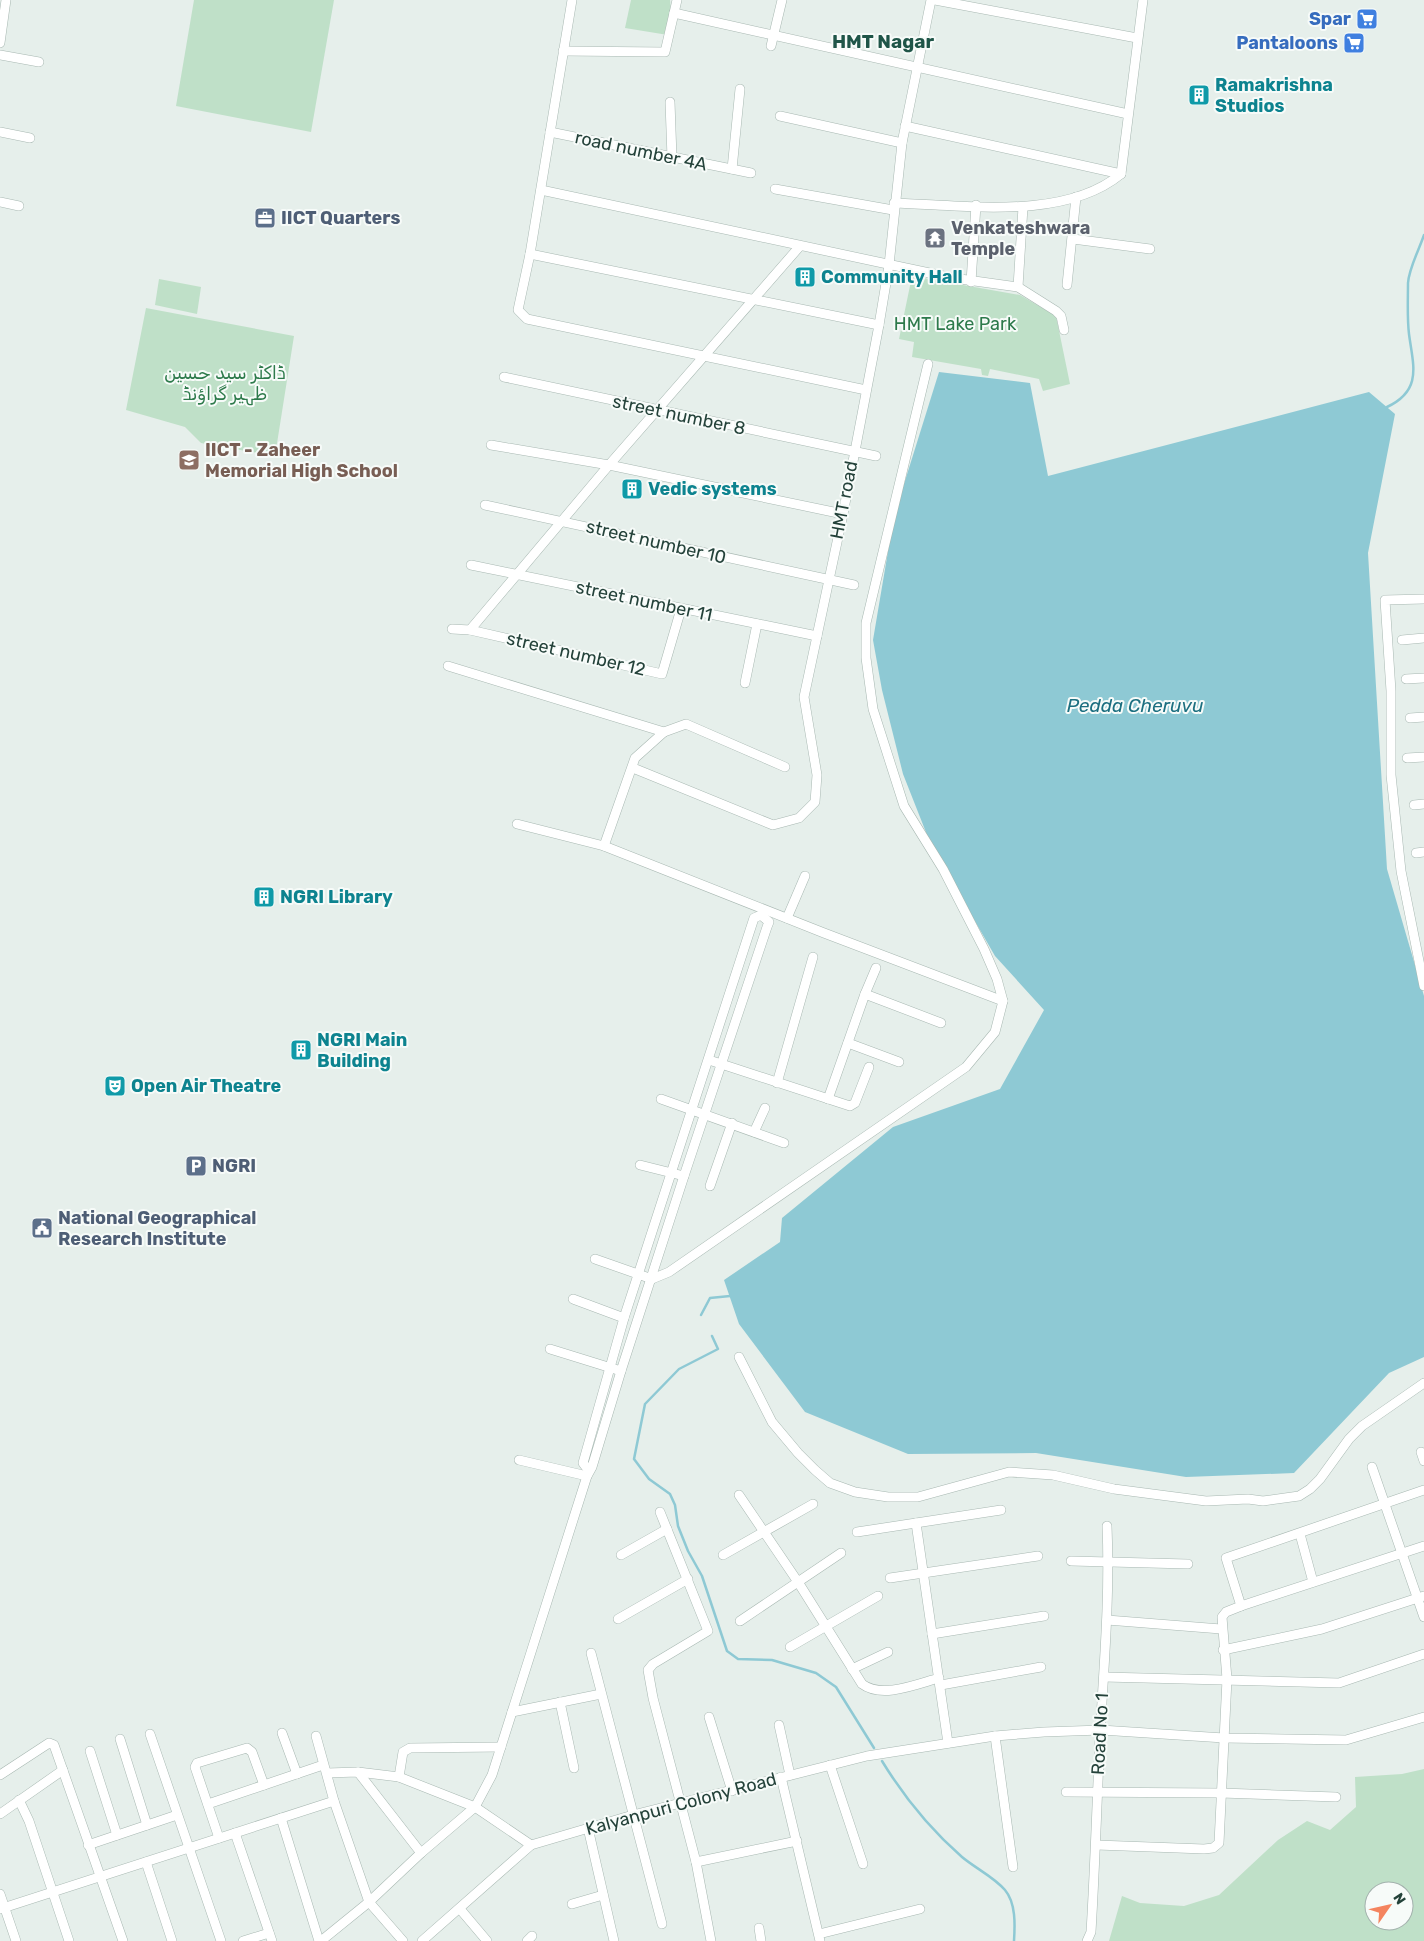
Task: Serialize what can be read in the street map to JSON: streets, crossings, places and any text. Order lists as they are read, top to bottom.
{
  "streets": {
    "street": [
      "road number 4A",
      "street number 8",
      "HMT road",
      "street number 10",
      "street number 11",
      "street number 12",
      "Road No 1",
      "Kalyanpuri Colony Road"
    ]
  },
  "crossings": [
    ["street number 8", "HMT road"],
    ["HMT road", "street number 10"],
    ["HMT road", "street number 11"],
    ["street number 11", "street number 12"],
    ["Road No 1", "Kalyanpuri Colony Road"]
  ],
  "districts": ["HMT Nagar"],
  "water": ["Pedda Cheruvu"],
  "parks": ["HMT Lake Park", "ڈاکٹر سید حسین ظہیر گراؤنڈ"],
  "places": {
    "supermarket": ["Spar", "Pantaloons"],
    "building": [
      "Ramakrishna Studios",
      "Community Hall",
      "Vedic systems",
      "NGRI Library",
      "NGRI Main Building"
    ],
    "office": ["IICT Quarters"],
    "temple": ["Venkateshwara Temple"],
    "school or university": ["IICT - Zaheer Memorial High School"],
    "theatre": ["Open Air Theatre"],
    "parking": ["NGRI"],
    "public building": ["National Geographical Research Institute"]
  },
  "north": "top right"
}
